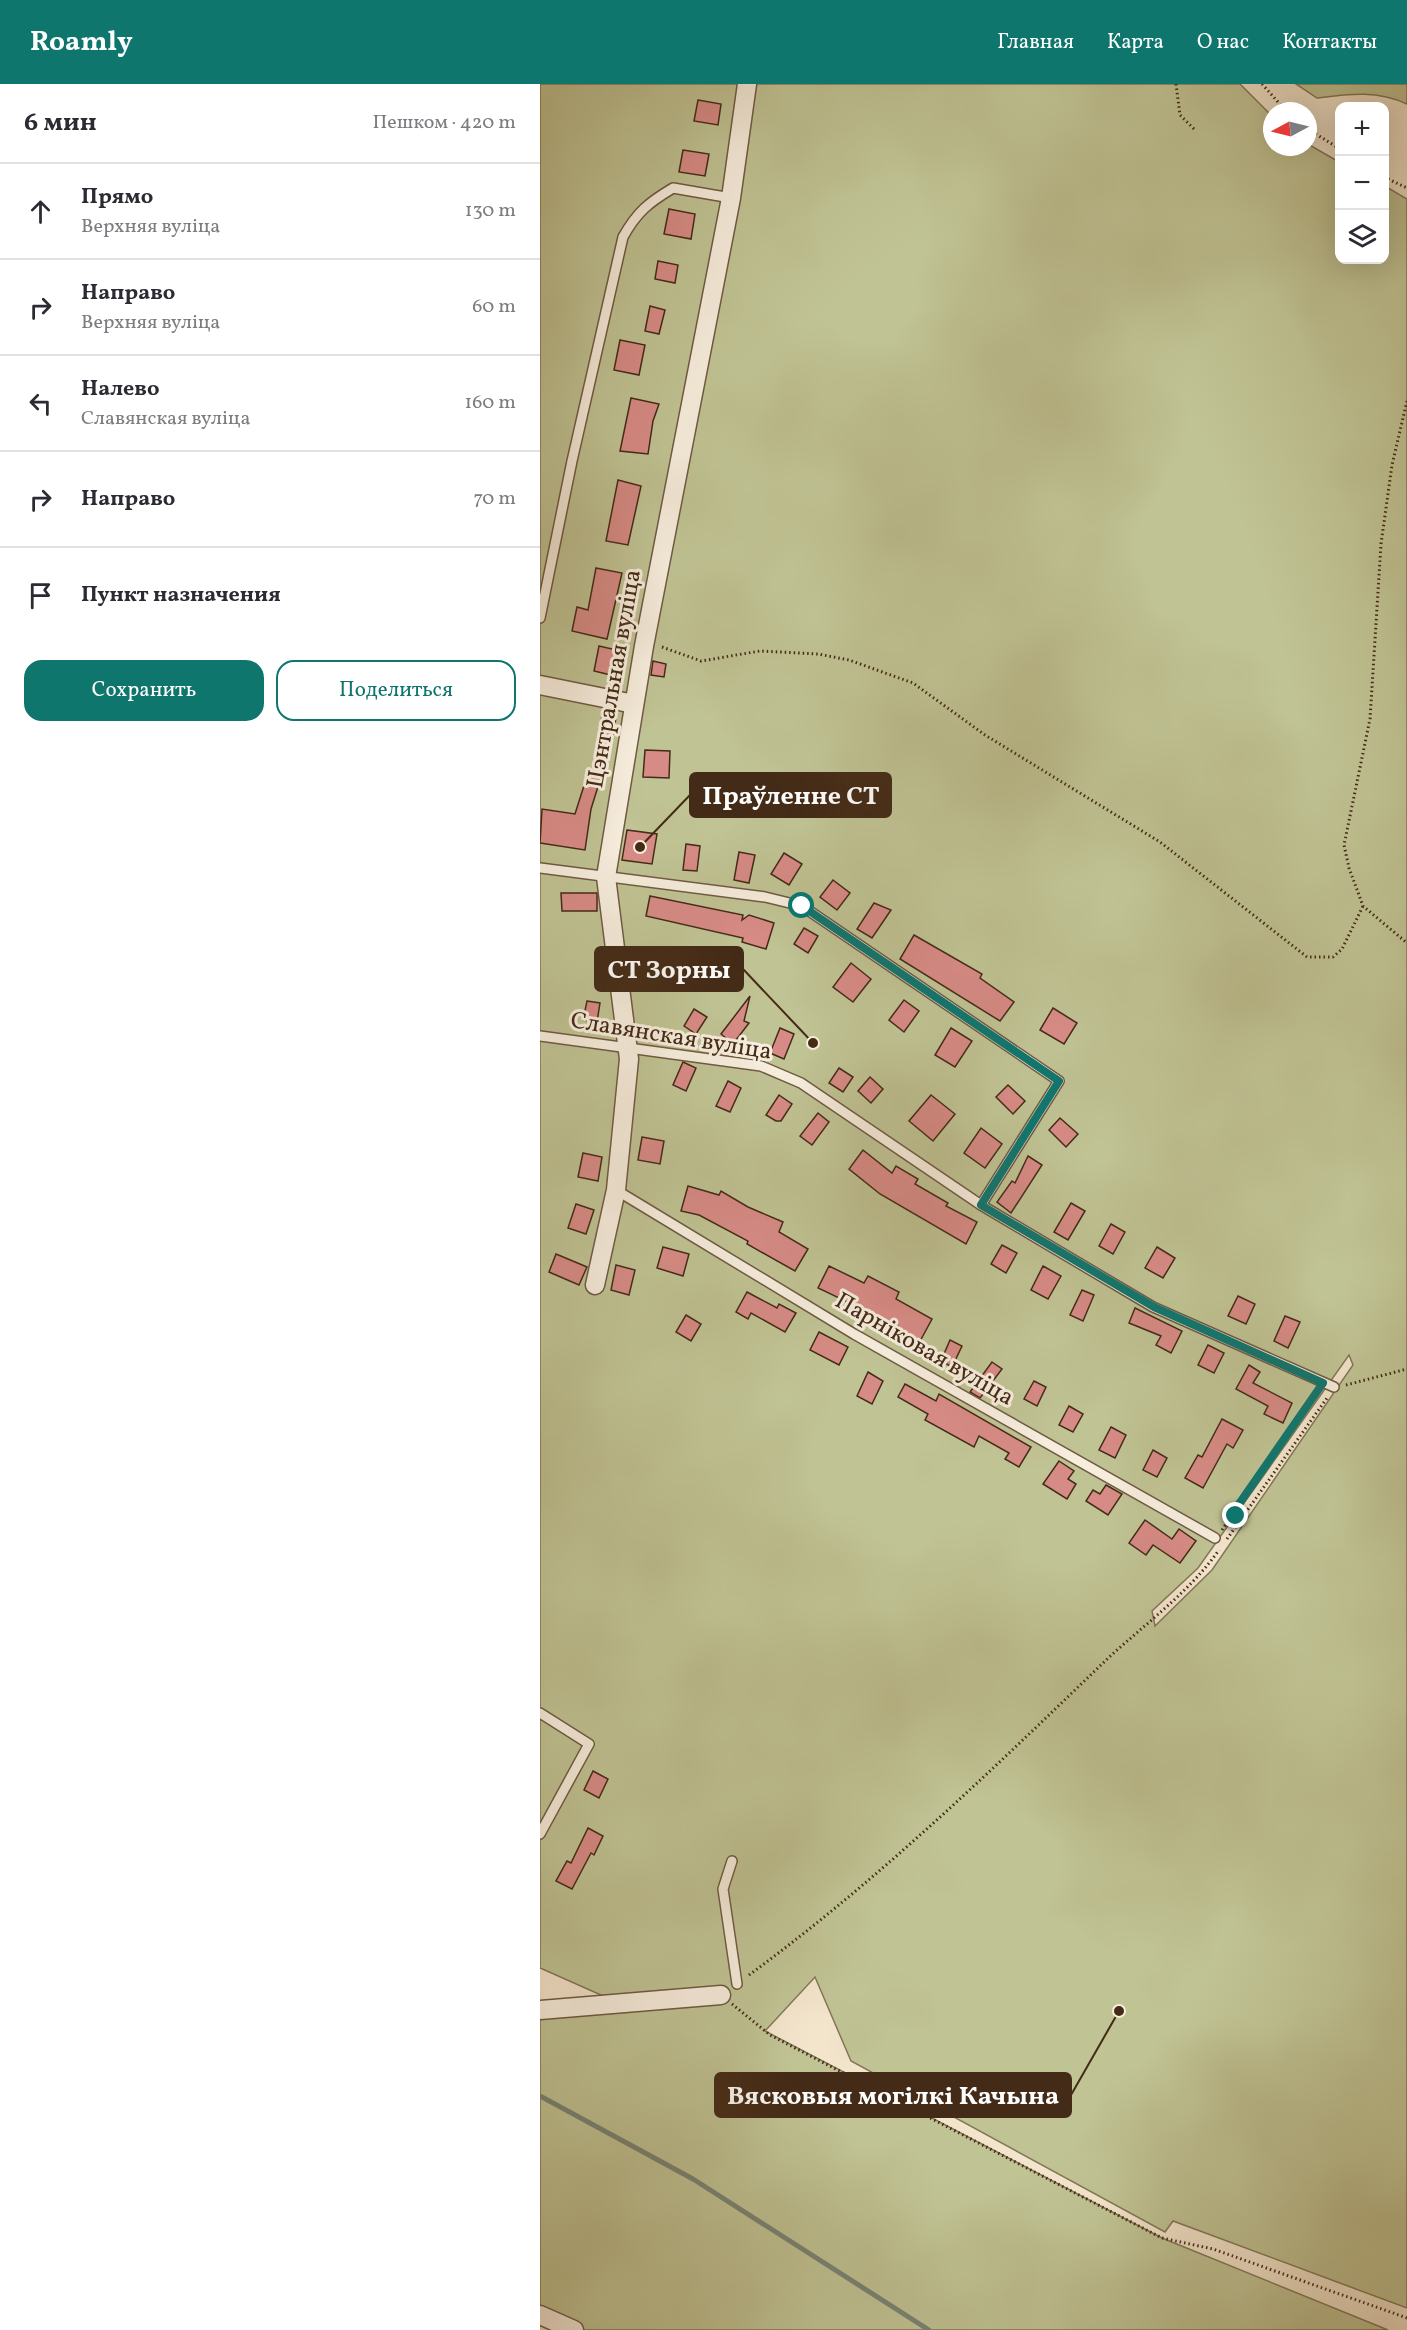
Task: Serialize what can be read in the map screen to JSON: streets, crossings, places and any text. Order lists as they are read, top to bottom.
{
  "streets": {
    "street": ["Цэнтральная вуліца"],
    "lane": ["Славянская вуліца", "Парніковая вуліца"]
  },
  "crossings": [
    ["Цэнтральная вуліца", "Славянская вуліца"],
    ["Цэнтральная вуліца", "Парніковая вуліца"]
  ],
  "places": ["Праўленне СТ", "СТ Зорны", "Вясковыя могілкі Качына"],
  "north": "left",
  "page": {
    "header": "Roamly",
    "nav": [
      "Главная",
      "Карта",
      "О нас",
      "Контакты"
    ],
    "heading": ["6 мин", "Пешком · 420 m"],
    "map_buttons": ["+", "−"],
    "list": [
      ["Прямо", "Верхняя вуліца", "130 m"],
      ["Направо", "Верхняя вуліца", "60 m"],
      ["Налево", "Славянская вуліца", "160 m"],
      ["Направо", "70 m"],
      "Пункт назначения"
    ],
    "buttons": ["Сохранить", "Поделиться"]
  }
}
